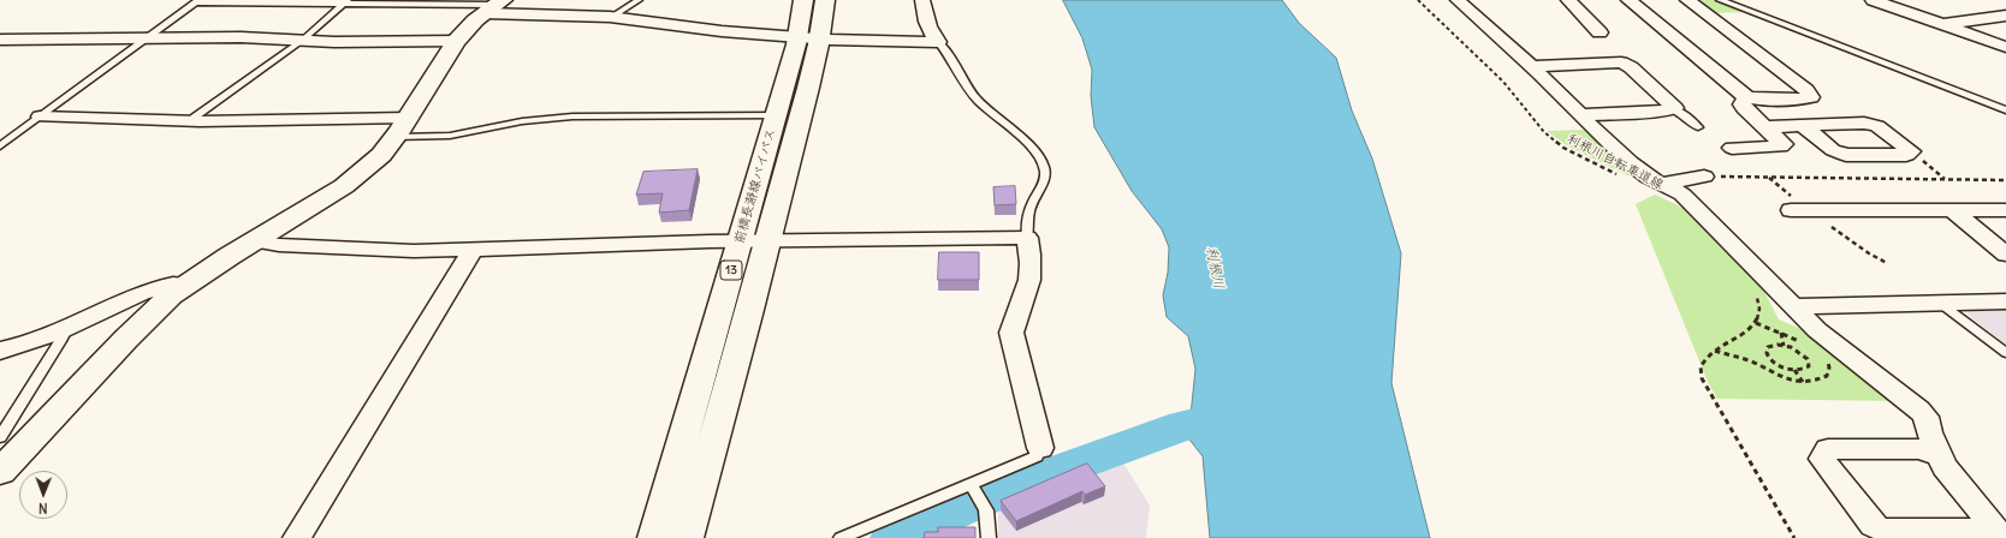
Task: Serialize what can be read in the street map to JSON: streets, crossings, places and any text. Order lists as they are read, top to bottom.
{
  "streets": {
    "main road": ["前橋長瀞線バイパス", "13"],
    "path": ["利根川自転車道線"]
  },
  "water": ["利根川"],
  "north": "bottom"
}
